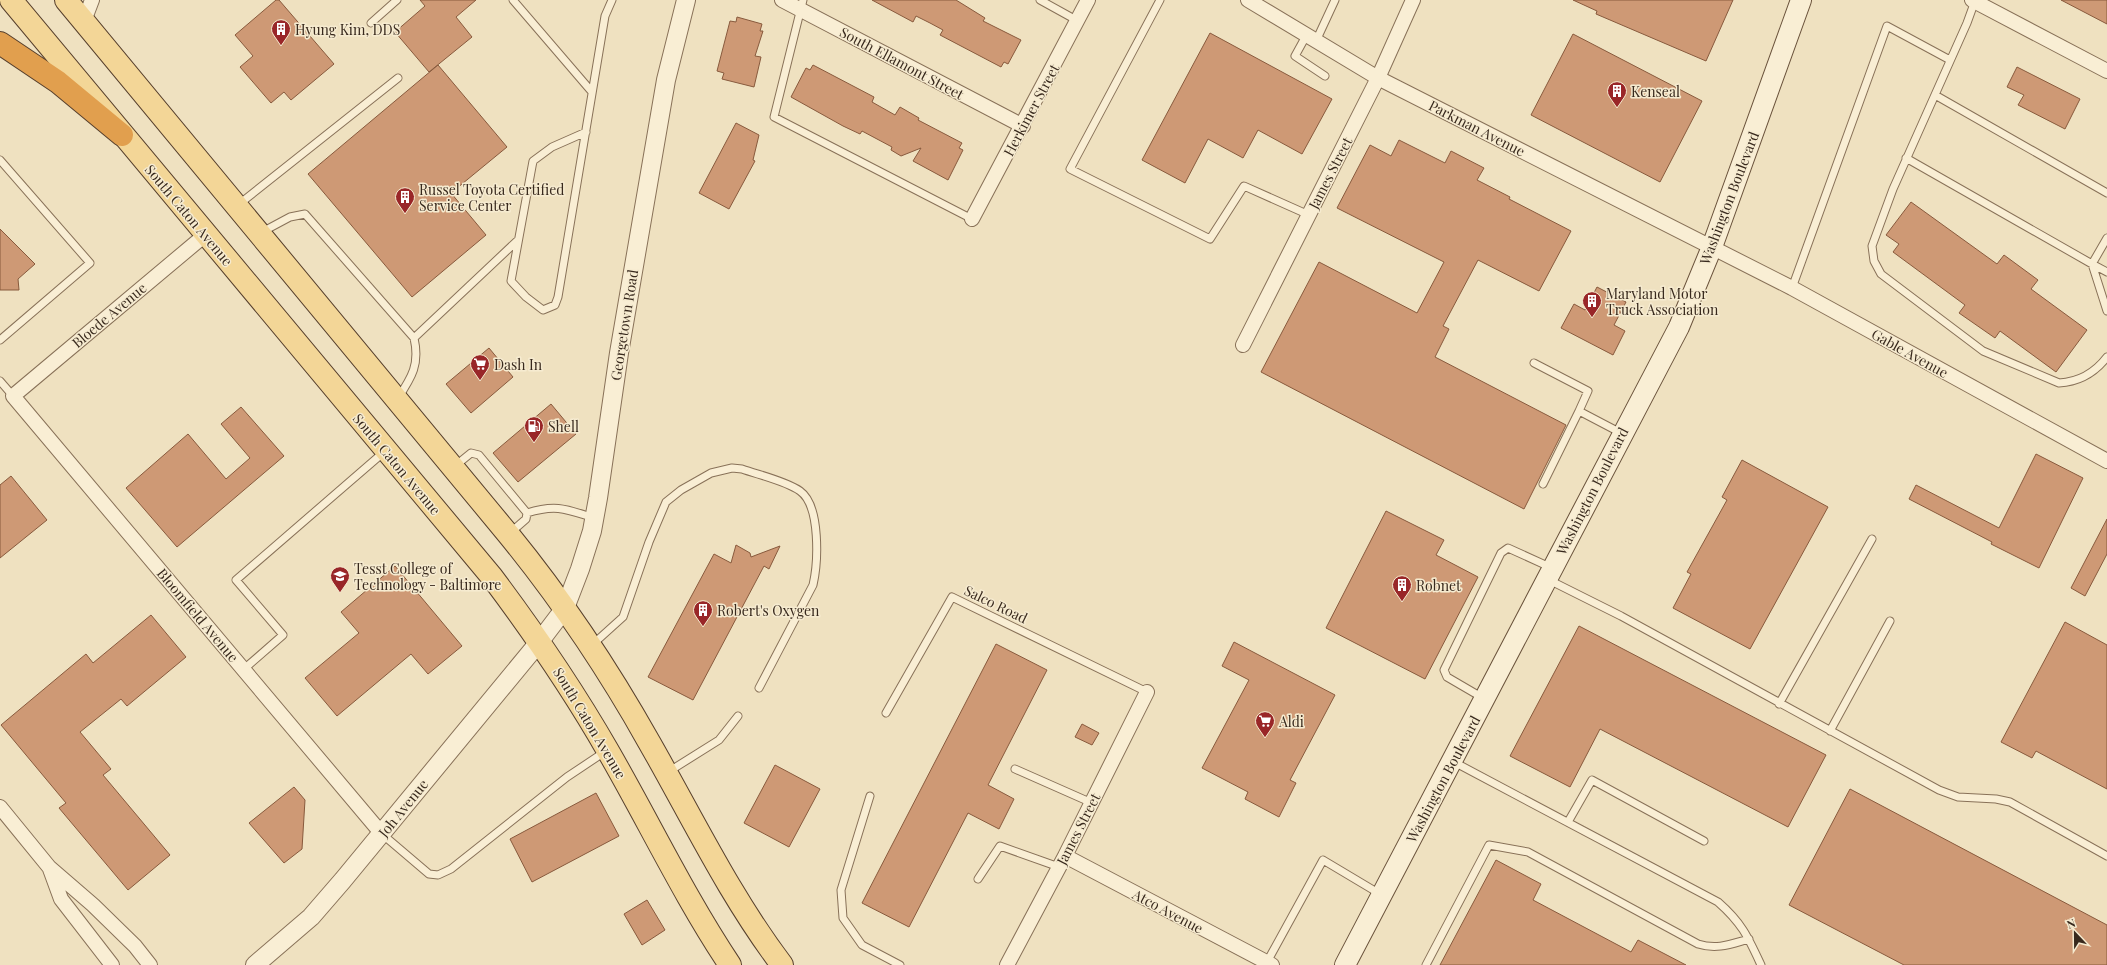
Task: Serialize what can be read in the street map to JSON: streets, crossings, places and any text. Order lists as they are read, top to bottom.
{
  "streets": {
    "main road": ["Washington Boulevard", "South Caton Avenue"],
    "street": [
      "South Ellamont Street",
      "Herkimer Street",
      "Parkman Avenue",
      "James Street",
      "Bloede Avenue",
      "Georgetown Road",
      "Gable Avenue",
      "Bloomfield Avenue",
      "Joh Avenue",
      "Atco Avenue"
    ],
    "lane": ["Salco Road"]
  },
  "crossings": [
    ["South Ellamont Street", "Herkimer Street"],
    ["Parkman Avenue", "James Street"],
    ["Parkman Avenue", "Washington Boulevard"],
    ["Parkman Avenue", "Gable Avenue"],
    ["James Street", "Salco Road"],
    ["James Street", "Atco Avenue"],
    ["Washington Boulevard", "Gable Avenue"],
    ["South Caton Avenue", "Bloede Avenue"],
    ["South Caton Avenue", "Georgetown Road"],
    ["South Caton Avenue", "Joh Avenue"],
    ["Bloede Avenue", "Bloomfield Avenue"],
    ["Georgetown Road", "Joh Avenue"],
    ["Bloomfield Avenue", "Joh Avenue"]
  ],
  "places": {
    "building": [
      "Hyung Kim, DDS",
      "Kenseal",
      "Russel Toyota Certified Service Center",
      "Maryland Motor Truck Association",
      "Robnet",
      "Robert's Oxygen"
    ],
    "supermarket": ["Dash In", "Aldi"],
    "fuel station": ["Shell"],
    "school or university": ["Tesst College of Technology - Baltimore"]
  },
  "north": "top"
}
